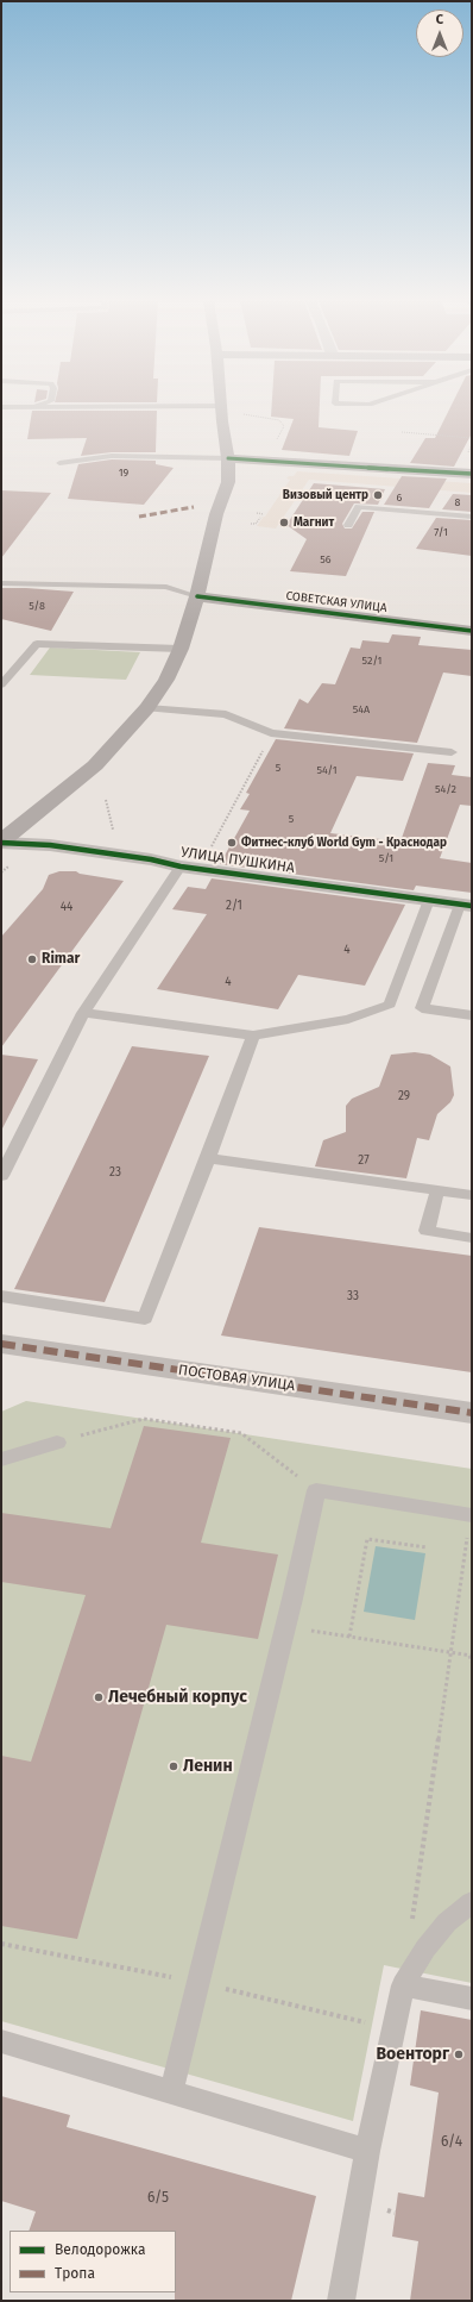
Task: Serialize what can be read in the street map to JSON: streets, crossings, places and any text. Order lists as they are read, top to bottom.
{
  "streets": {
    "main road": ["СОВЕТСКАЯ УЛИЦА"],
    "street": ["УЛИЦА ПУШКИНА", "ПОСТОВАЯ УЛИЦА"]
  },
  "places": [
    "Визовый центр",
    "Магнит",
    "Фитнес-клуб World Gym - Краснодар",
    "Rimar",
    "Лечебный корпус",
    "Ленин",
    "Военторг"
  ],
  "house_numbers": [
    "19",
    "6",
    "8",
    "7/1",
    "56",
    "5/8",
    "52/1",
    "54А",
    "5",
    "54/1",
    "54/2",
    "5",
    "5/1",
    "2/1",
    "44",
    "4",
    "4",
    "29",
    "27",
    "23",
    "33",
    "6/4",
    "6/5"
  ],
  "legend": ["Велодорожка", "Тропа"],
  "north": "top"
}
